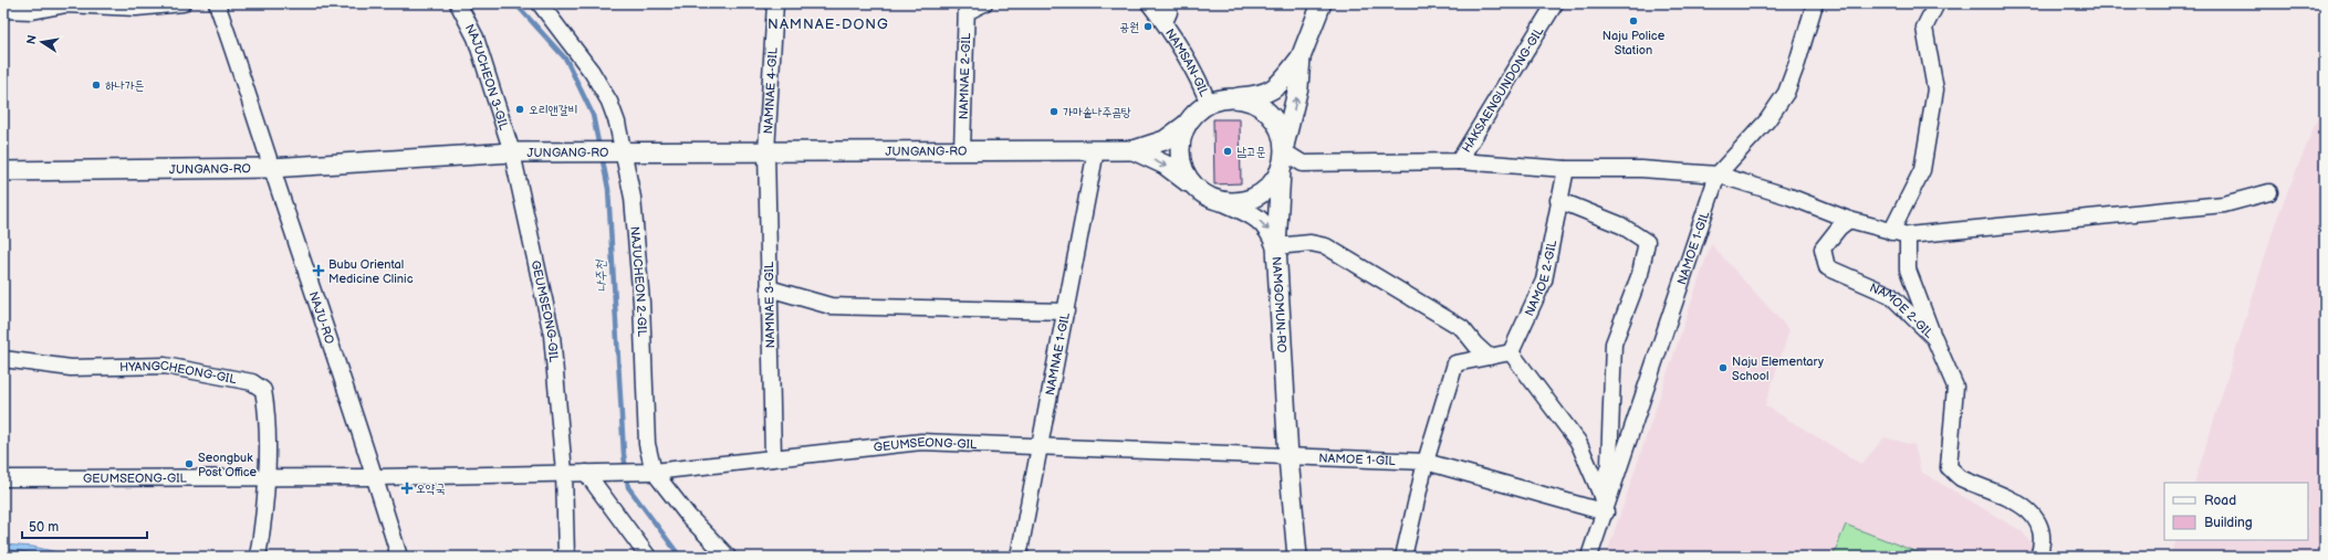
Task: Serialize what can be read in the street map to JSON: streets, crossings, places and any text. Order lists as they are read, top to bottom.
{
  "streets": {
    "street": [
      "NAMSAN-GIL",
      "NAJUCHEON 3-GIL",
      "NAMNAE 2-GIL",
      "HAKSAENGUNDONG-GIL",
      "NAMNAE 4-GIL",
      "JUNGANG-RO",
      "NAMOE 1-GIL",
      "NAMOE 2-GIL",
      "NAJUCHEON 2-GIL",
      "NAMNAE 3-GIL",
      "NAMGOMUN-RO",
      "GEUMSEONG-GIL",
      "NAJU-RO",
      "NAMNAE 1-GIL",
      "HYANGCHEONG-GIL"
    ]
  },
  "crossings": [
    ["NAMSAN-GIL", "HAKSAENGUNDONG-GIL"],
    ["NAJUCHEON 3-GIL", "JUNGANG-RO"],
    ["NAJUCHEON 3-GIL", "GEUMSEONG-GIL"],
    ["NAMNAE 2-GIL", "JUNGANG-RO"],
    ["NAMNAE 4-GIL", "JUNGANG-RO"],
    ["NAMNAE 4-GIL", "NAMNAE 3-GIL"],
    ["JUNGANG-RO", "NAJUCHEON 2-GIL"],
    ["JUNGANG-RO", "NAMNAE 3-GIL"],
    ["JUNGANG-RO", "GEUMSEONG-GIL"],
    ["JUNGANG-RO", "NAJU-RO"],
    ["JUNGANG-RO", "NAMNAE 1-GIL"],
    ["NAMOE 1-GIL", "NAMGOMUN-RO"],
    ["NAMOE 1-GIL", "GEUMSEONG-GIL"],
    ["NAJUCHEON 2-GIL", "GEUMSEONG-GIL"],
    ["NAMNAE 3-GIL", "GEUMSEONG-GIL"],
    ["NAMGOMUN-RO", "GEUMSEONG-GIL"],
    ["GEUMSEONG-GIL", "NAJU-RO"],
    ["GEUMSEONG-GIL", "NAMNAE 1-GIL"],
    ["GEUMSEONG-GIL", "HYANGCHEONG-GIL"]
  ],
  "districts": ["NAMNAE-DONG"],
  "water": ["나주천"],
  "places": {
    "other": [
      "Naju Police Station",
      "공원",
      "하나가든",
      "오리앤갈비",
      "가마솥나주곰탕",
      "남고문",
      "Naju Elementary School",
      "Seongbuk Post Office"
    ],
    "health": ["Bubu Oriental Medicine Clinic", "오약국"]
  },
  "legend": ["Road", "Building"],
  "scale_bar": "50 m",
  "north": "left"
}
